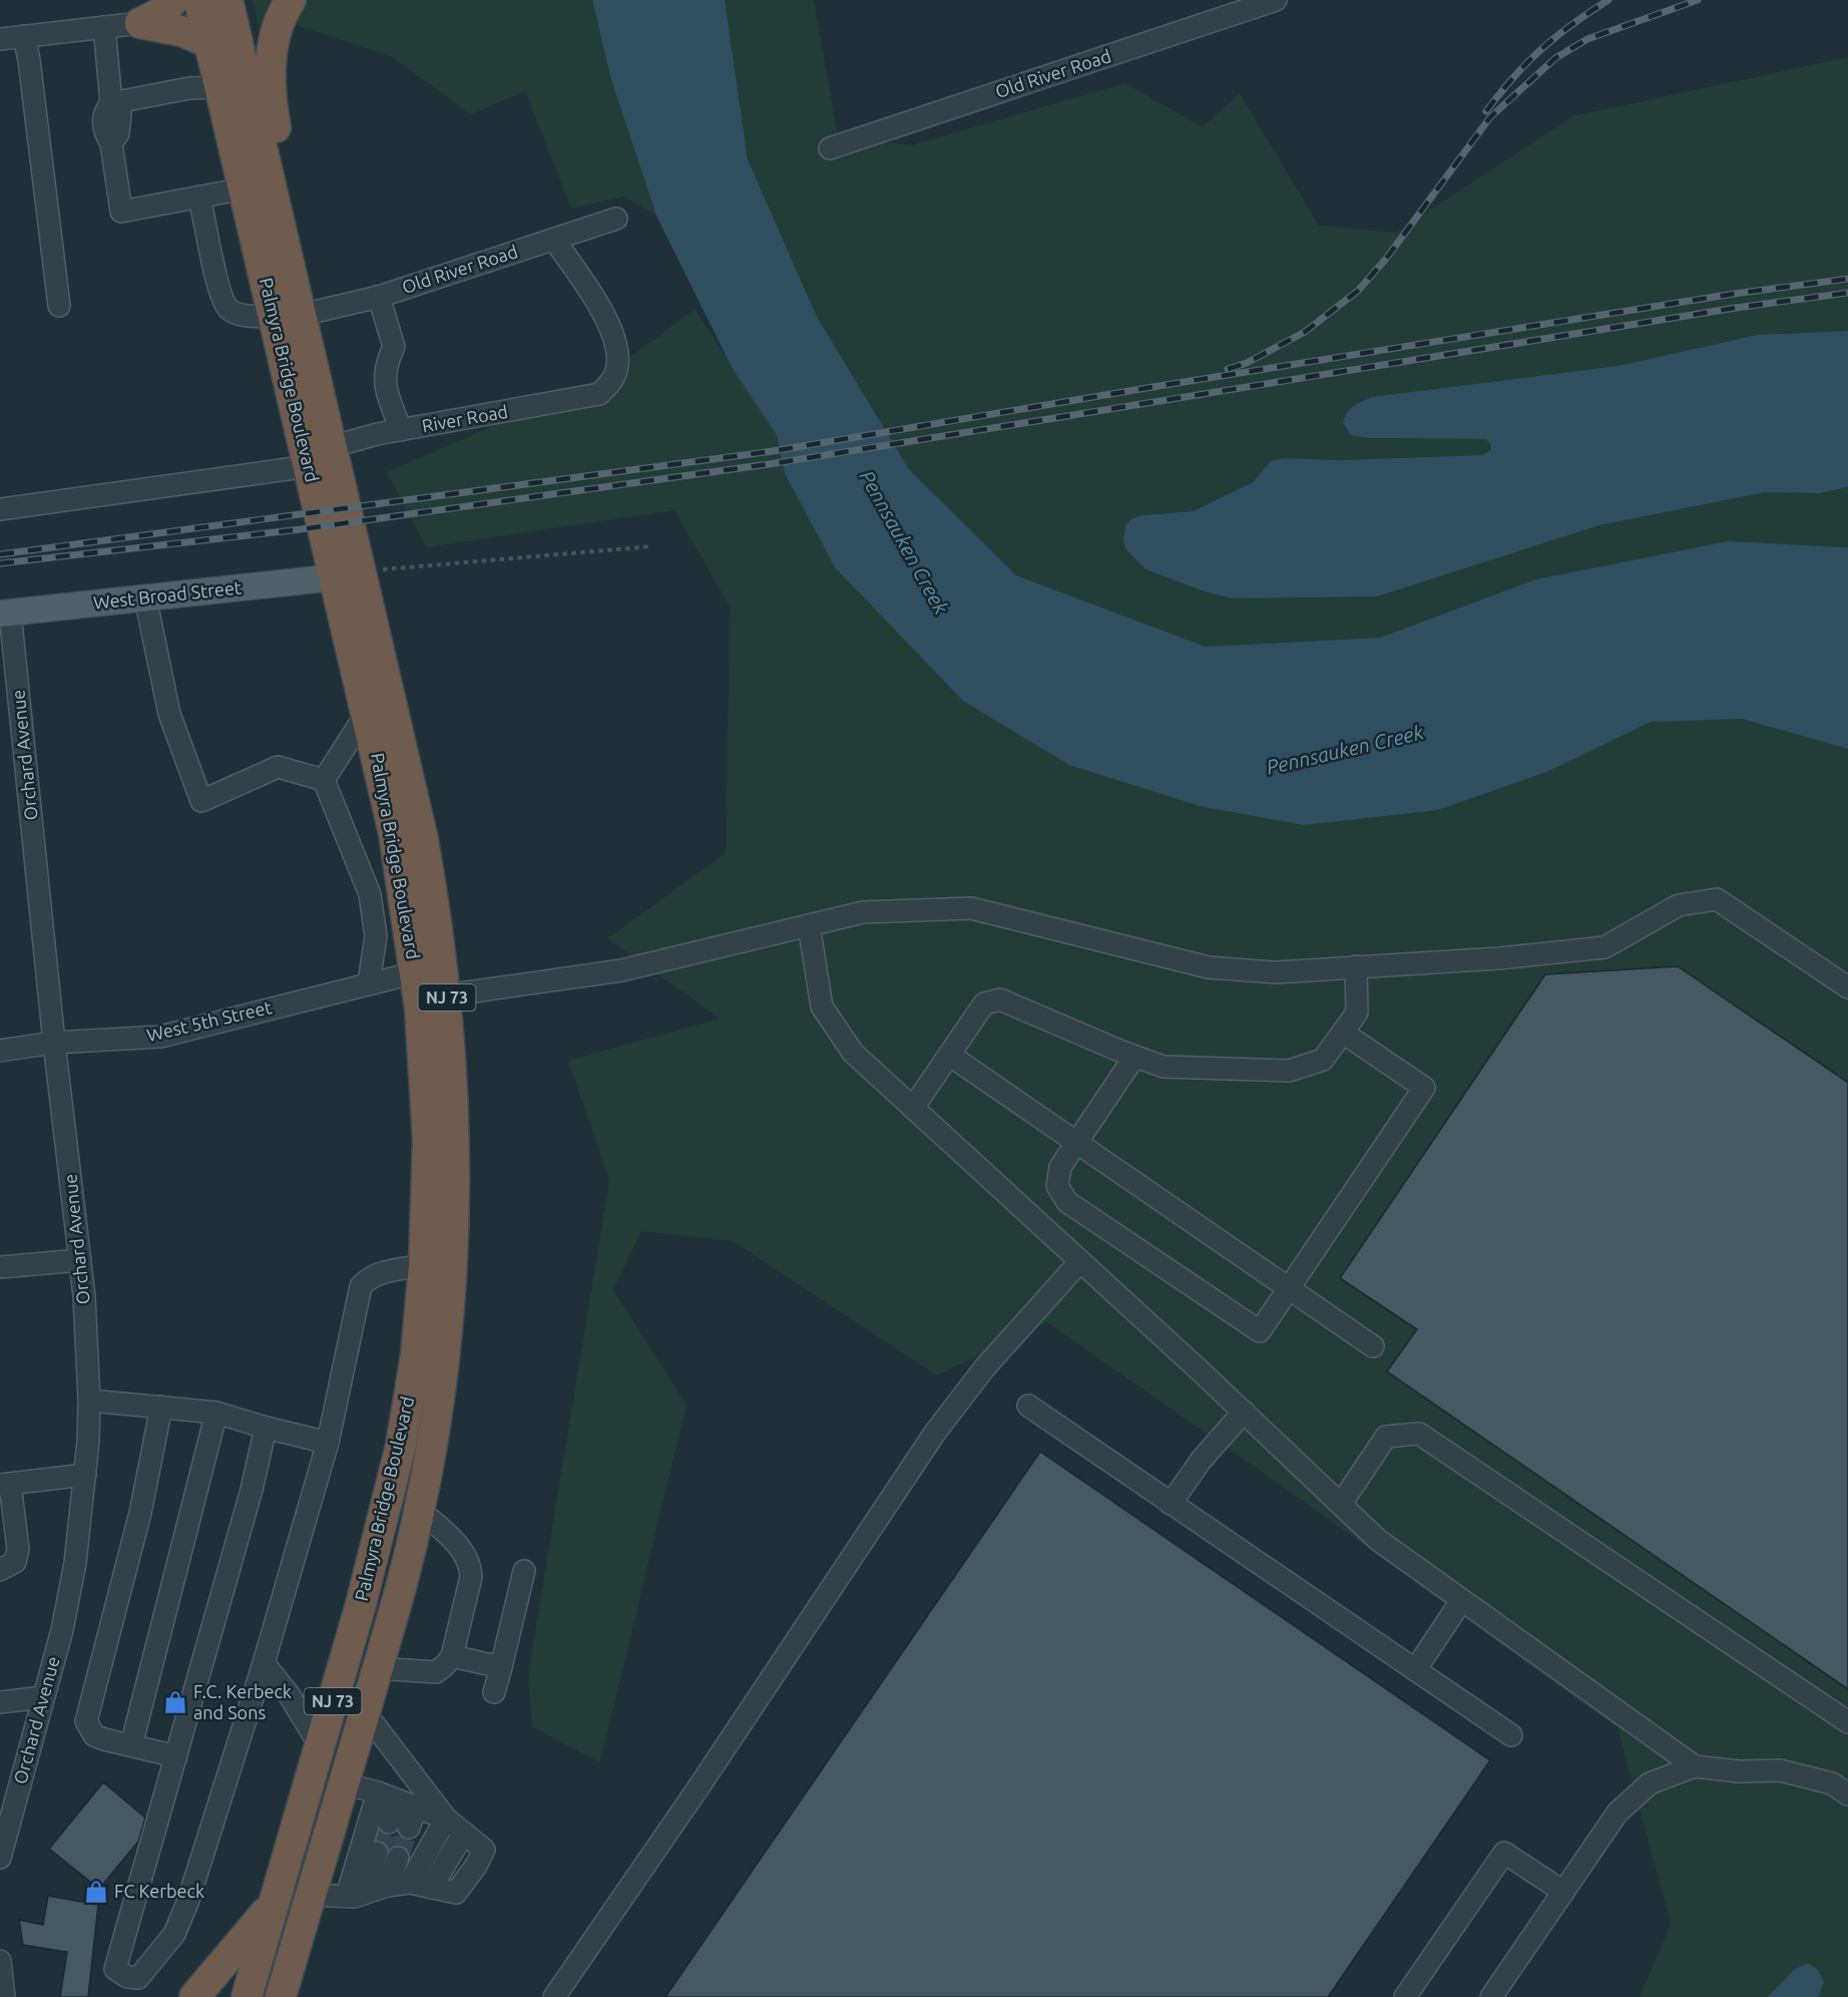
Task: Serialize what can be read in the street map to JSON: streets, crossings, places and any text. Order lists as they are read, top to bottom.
{
  "streets": {
    "highway": ["Palmyra Bridge Boulevard", "NJ 73"],
    "main road": ["West Broad Street"],
    "street": [
      "Old River Road",
      "River Road",
      "Orchard Avenue",
      "West 5th Street"
    ]
  },
  "crossings": [
    ["Old River Road", "Palmyra Bridge Boulevard"],
    ["Old River Road", "River Road"],
    ["Palmyra Bridge Boulevard", "River Road"],
    ["Palmyra Bridge Boulevard", "West Broad Street"],
    ["Palmyra Bridge Boulevard", "West 5th Street"],
    ["West Broad Street", "Orchard Avenue"],
    ["Orchard Avenue", "West 5th Street"]
  ],
  "water": ["Pennsauken Creek"],
  "places": {
    "shop": ["F.C. Kerbeck and Sons", "FC Kerbeck"]
  }
}
